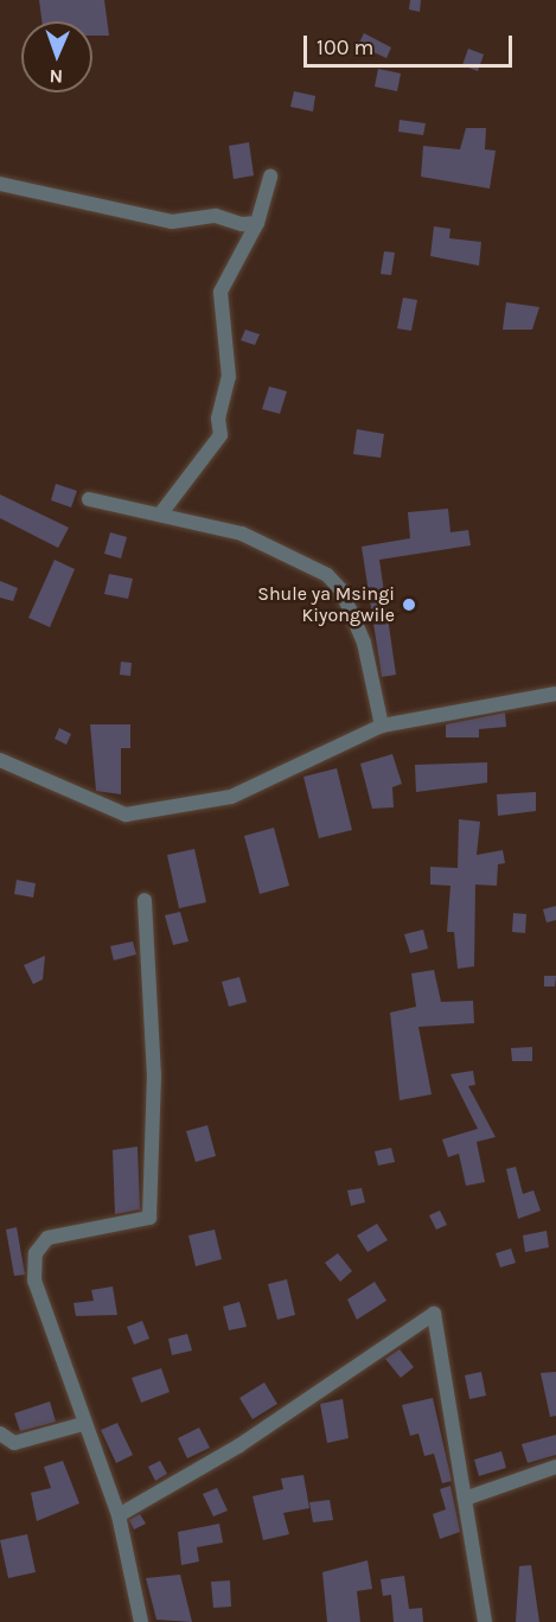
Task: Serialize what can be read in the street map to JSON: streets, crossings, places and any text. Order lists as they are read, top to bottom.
{
  "places": ["Shule ya Msingi Kiyongwile"],
  "scale_bar": "100 m",
  "north": "bottom"
}
